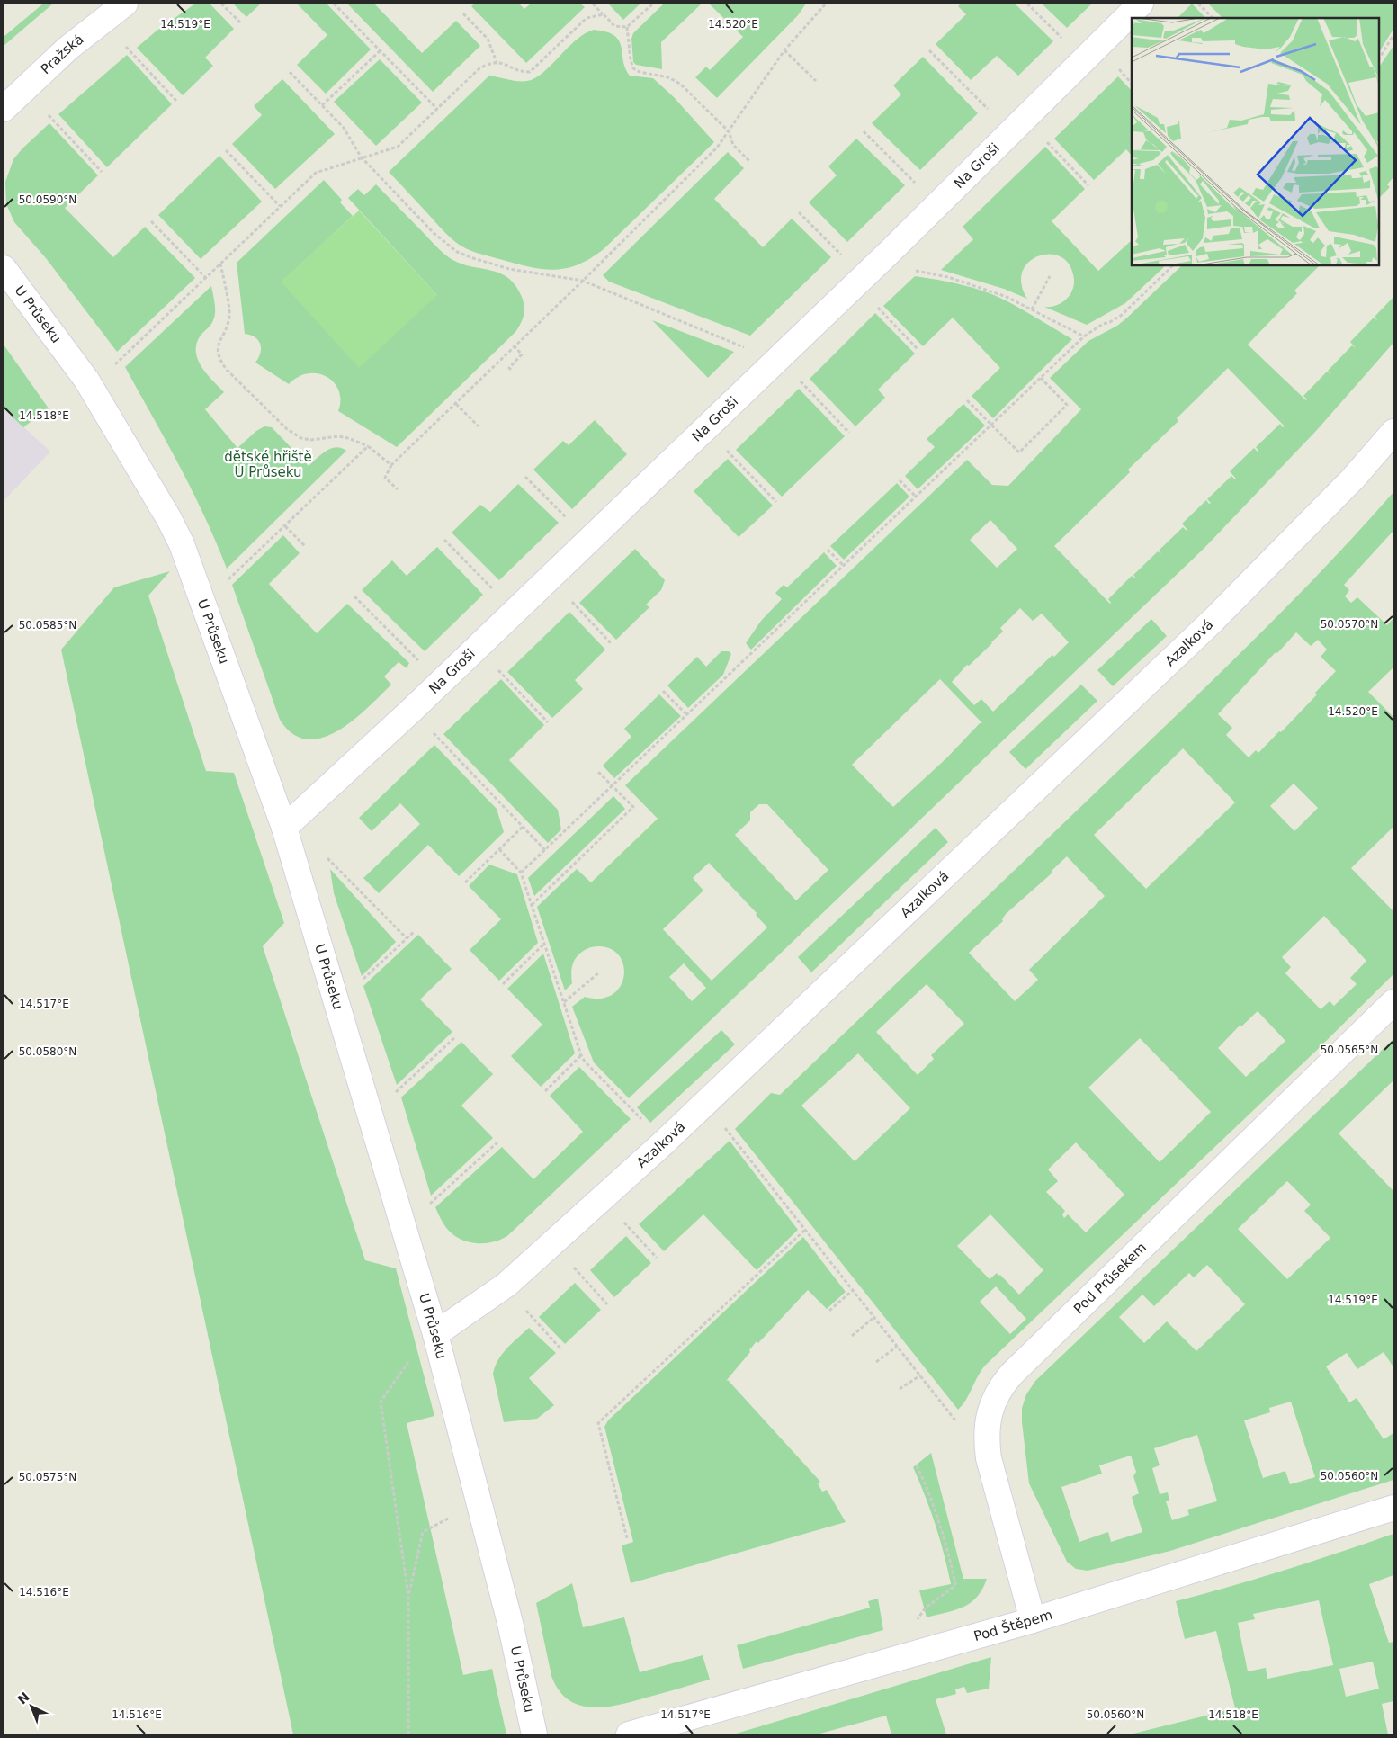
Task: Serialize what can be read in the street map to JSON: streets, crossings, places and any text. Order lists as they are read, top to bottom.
{
  "streets": {
    "street": [
      "Pražská",
      "Na Groši",
      "U Průseku",
      "Azalková",
      "Pod Průsekem",
      "Pod Štěpem"
    ]
  },
  "crossings": [
    ["Na Groši", "U Průseku"],
    ["U Průseku", "Azalková"],
    ["Pod Průsekem", "Pod Štěpem"]
  ],
  "parks": ["dětské hřiště U Průseku"],
  "north": "top left",
  "coordinates": [
    "14.519°E",
    "14.520°E",
    "50.0590°N",
    "14.518°E",
    "50.0570°N",
    "50.0585°N",
    "14.517°E",
    "50.0565°N",
    "50.0580°N",
    "50.0560°N",
    "50.0575°N",
    "14.516°E"
  ]
}
